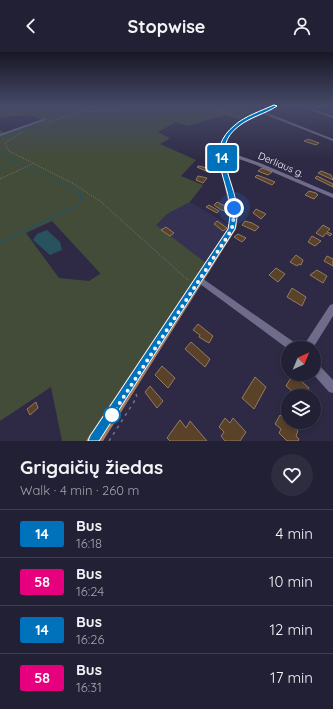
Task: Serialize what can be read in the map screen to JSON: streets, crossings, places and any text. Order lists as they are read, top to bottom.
{
  "streets": {
    "street": ["Derliaus g."]
  },
  "lines": ["bus line 14"],
  "north": "top right",
  "page": {
    "header": "Stopwise",
    "on_map": "14",
    "heading": ["Grigaičių žiedas", "Walk · 4 min · 260 m"],
    "list": [
      {
        "mark": "14",
        "name": "Bus",
        "note": "16:18",
        "value": "4 min"
      },
      {
        "mark": "58",
        "name": "Bus",
        "note": "16:24",
        "value": "10 min"
      },
      {
        "mark": "14",
        "name": "Bus",
        "note": "16:26",
        "value": "12 min"
      },
      {
        "mark": "58",
        "name": "Bus",
        "note": "16:31",
        "value": "17 min"
      }
    ]
  }
}
